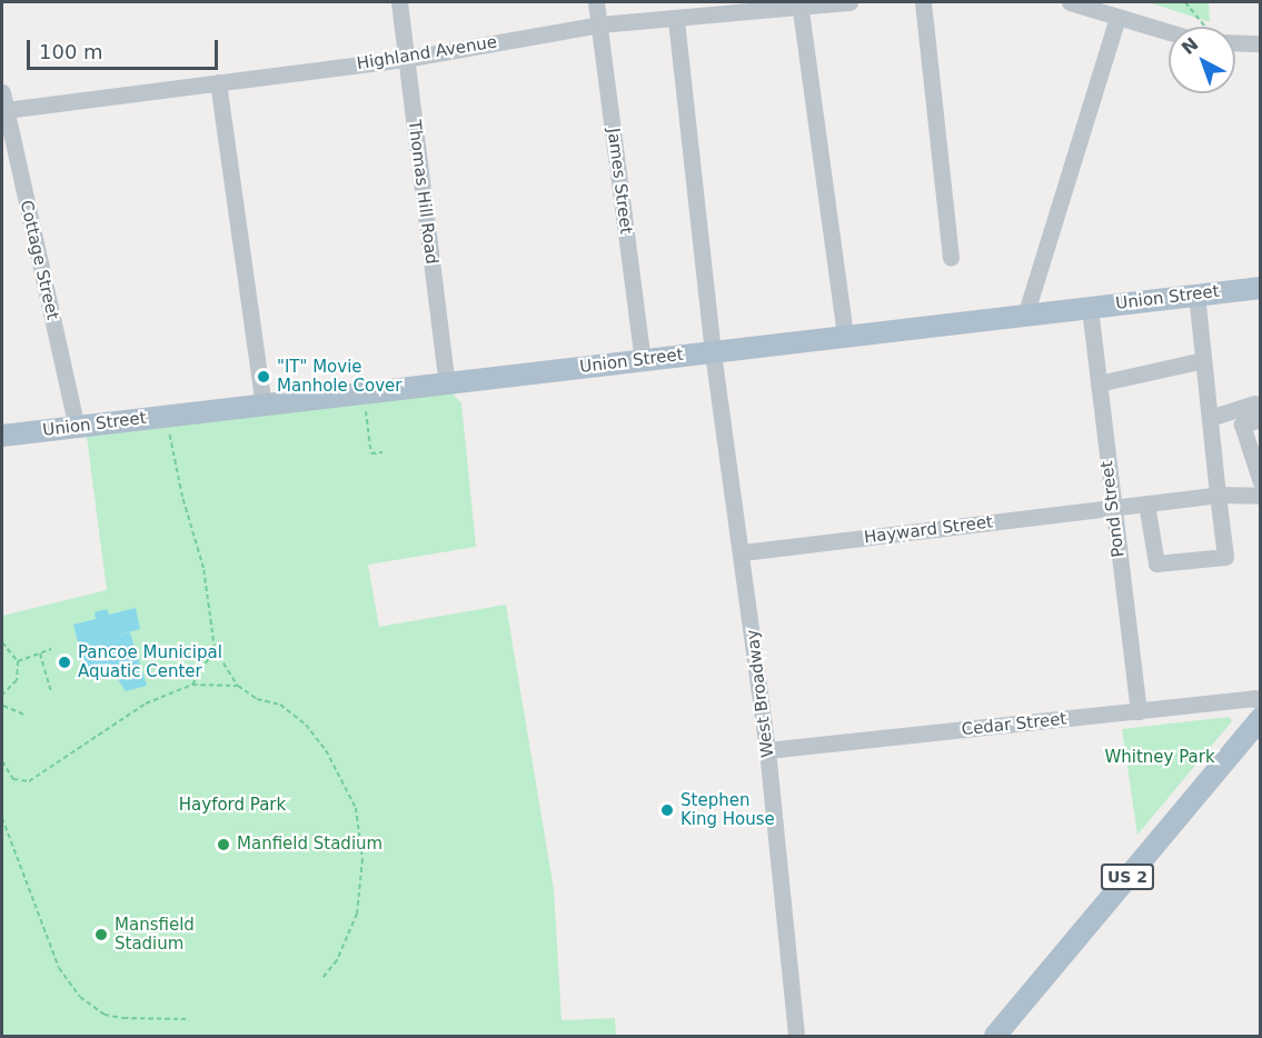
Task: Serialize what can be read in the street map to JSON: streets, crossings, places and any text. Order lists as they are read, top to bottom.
{
  "streets": {
    "main road": ["Union Street", "US 2"],
    "street": [
      "Highland Avenue",
      "James Street",
      "Thomas Hill Road",
      "Cottage Street",
      "Pond Street",
      "Hayward Street",
      "West Broadway",
      "Cedar Street"
    ]
  },
  "crossings": [
    ["Highland Avenue", "James Street"],
    ["Highland Avenue", "Thomas Hill Road"],
    ["Highland Avenue", "Cottage Street"],
    ["Highland Avenue", "West Broadway"],
    ["James Street", "Union Street"],
    ["Thomas Hill Road", "Union Street"],
    ["Cottage Street", "Union Street"],
    ["Union Street", "Pond Street"],
    ["Union Street", "West Broadway"],
    ["Pond Street", "Hayward Street"],
    ["Pond Street", "Cedar Street"],
    ["Hayward Street", "West Broadway"],
    ["West Broadway", "Cedar Street"]
  ],
  "parks": ["Whitney Park", "Hayford Park"],
  "places": [
    "\"IT\" Movie Manhole Cover",
    "Pancoe Municipal Aquatic Center",
    "Stephen King House",
    "Manfield Stadium",
    "Mansfield Stadium"
  ],
  "scale_bar": "100 m",
  "north": "top left"
}
